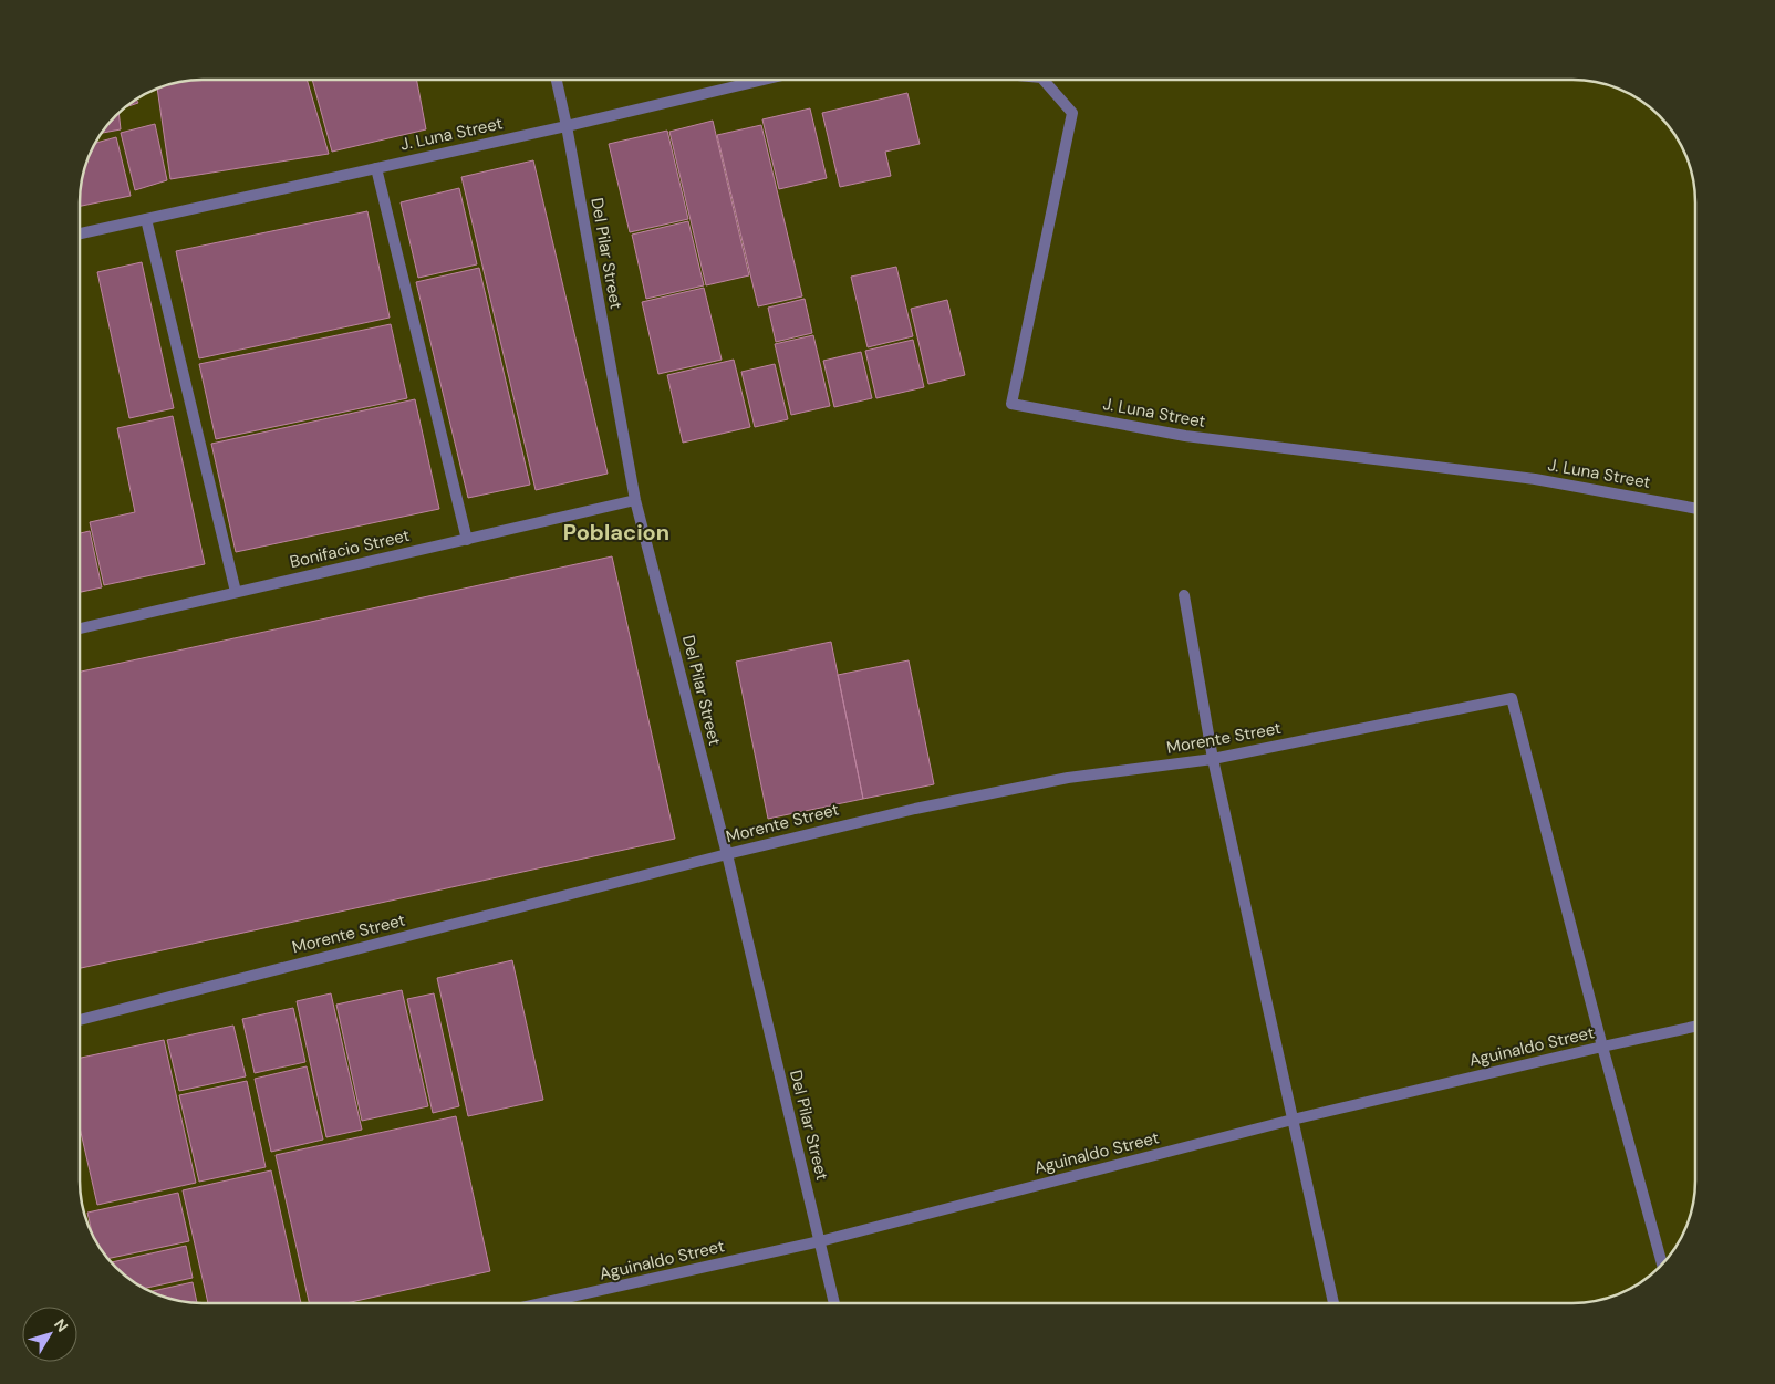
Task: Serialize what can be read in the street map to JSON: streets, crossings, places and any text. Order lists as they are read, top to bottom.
{
  "streets": {
    "street": [
      "J. Luna Street",
      "Del Pilar Street",
      "Bonifacio Street",
      "Morente Street",
      "Aguinaldo Street"
    ]
  },
  "crossings": [
    ["J. Luna Street", "Del Pilar Street"],
    ["Del Pilar Street", "Bonifacio Street"],
    ["Del Pilar Street", "Morente Street"],
    ["Del Pilar Street", "Aguinaldo Street"],
    ["Morente Street", "Aguinaldo Street"]
  ],
  "districts": ["Poblacion"],
  "north": "top right"
}
